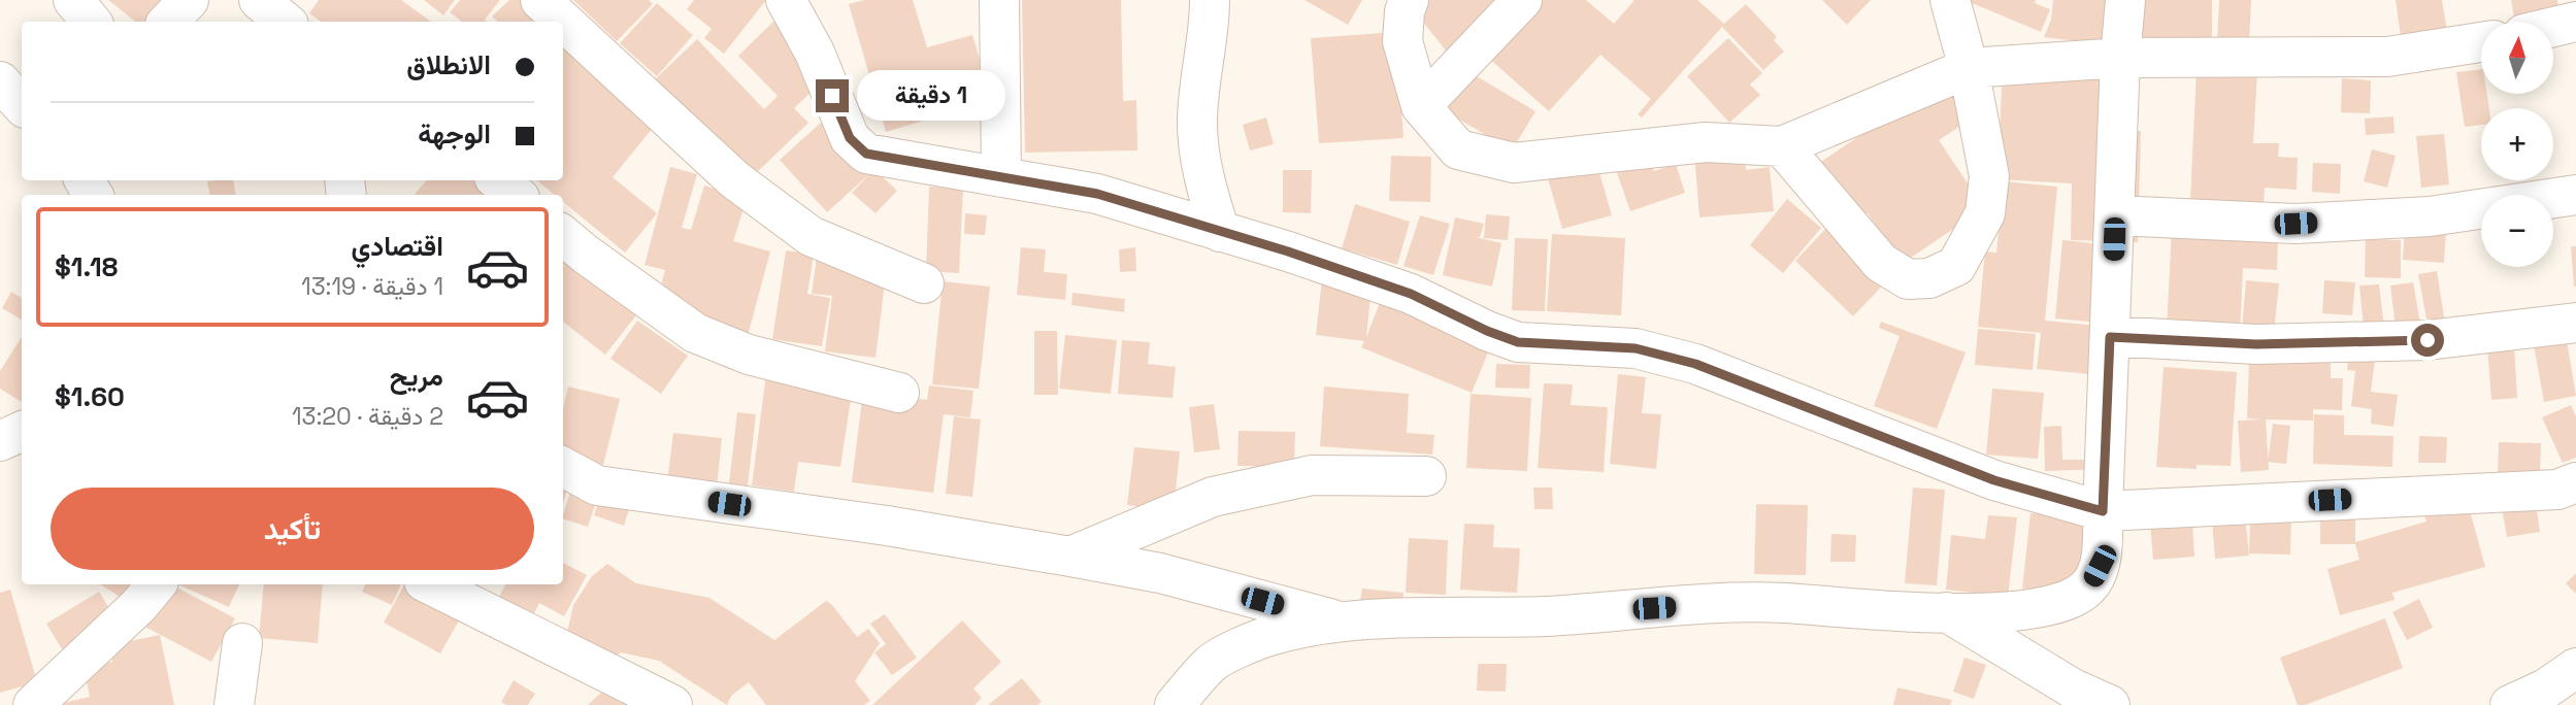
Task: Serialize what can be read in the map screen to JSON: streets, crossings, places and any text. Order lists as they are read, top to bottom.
{
  "north": "top",
  "page": {
    "map_buttons": ["+", "−"],
    "banner": ["الانطلاق", "الوجهة"],
    "bubble": "1 دقيقة",
    "list": [
      {
        "name": "اقتصادي",
        "note": "1 دقيقة · 13:19",
        "value": "$1.18"
      },
      {
        "name": "مريح",
        "note": "2 دقيقة · 13:20",
        "value": "$1.60"
      }
    ],
    "buttons": "تأكيد"
  }
}
